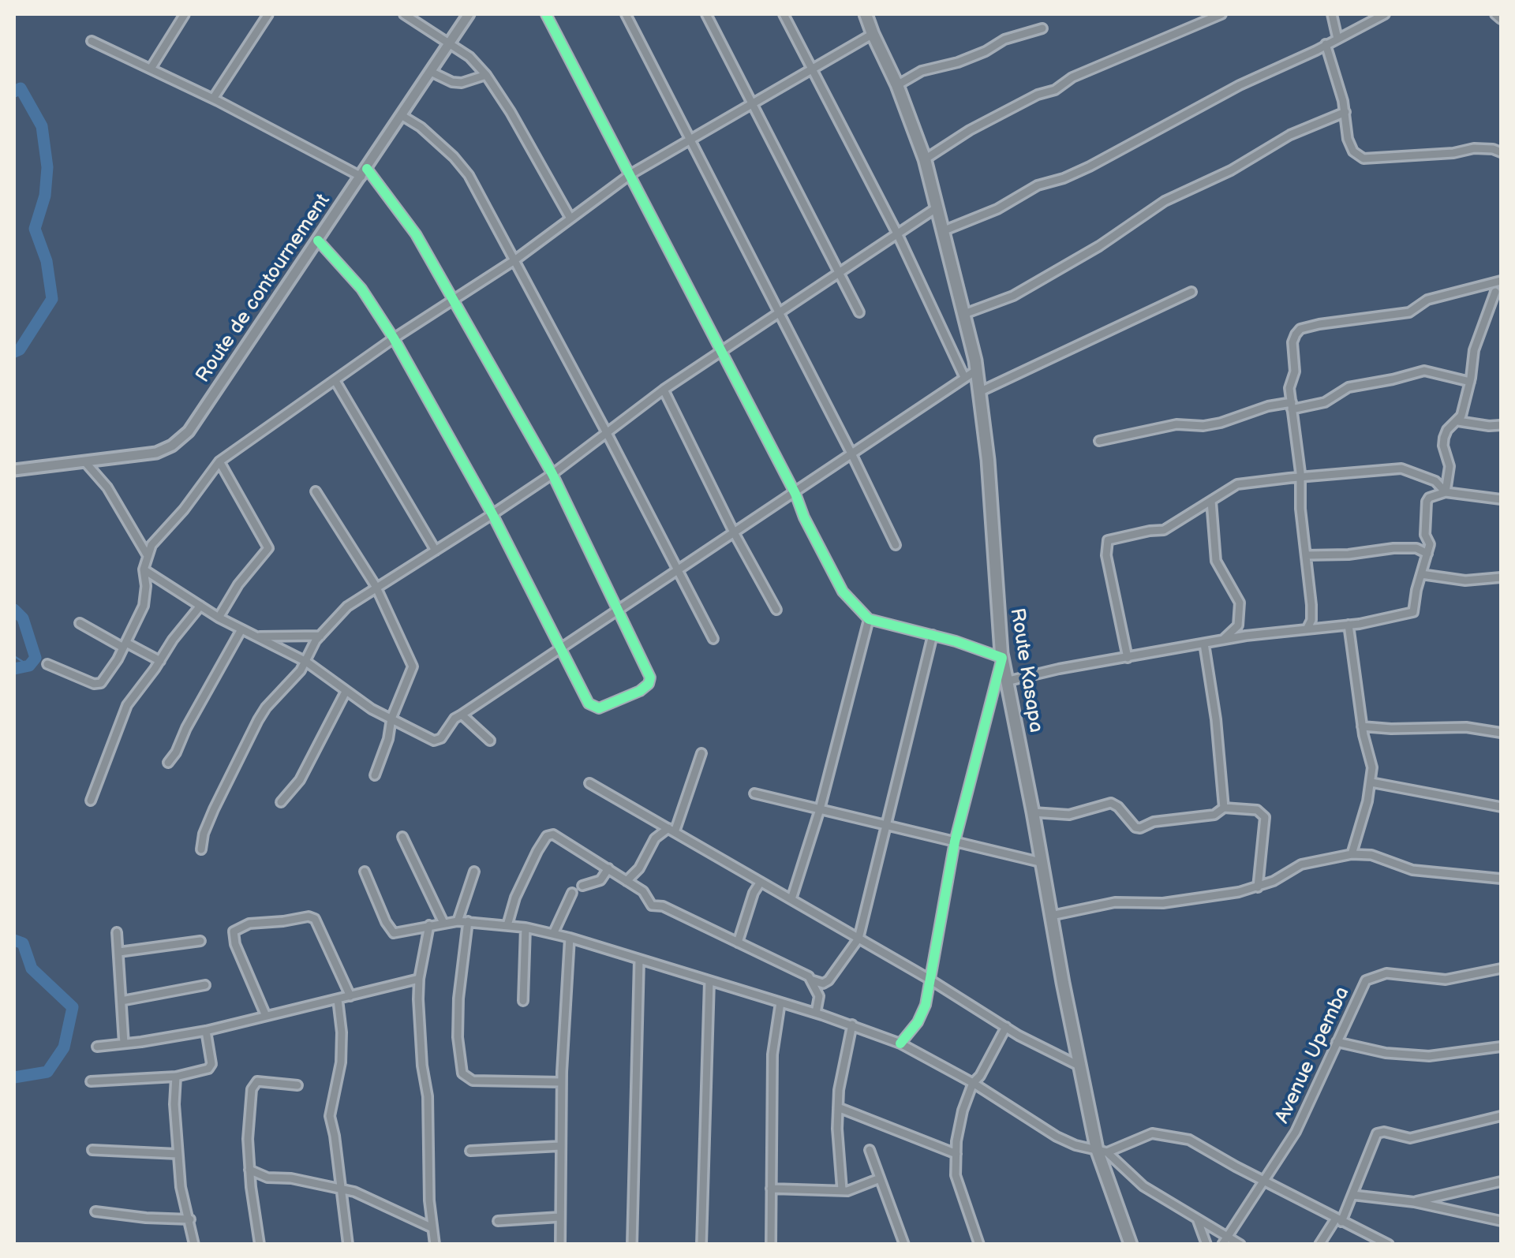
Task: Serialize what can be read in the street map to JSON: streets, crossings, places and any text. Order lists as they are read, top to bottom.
{
  "streets": {
    "main road": ["Route Kasapa"],
    "street": ["Route de contournement", "Avenue Upemba"]
  }
}
